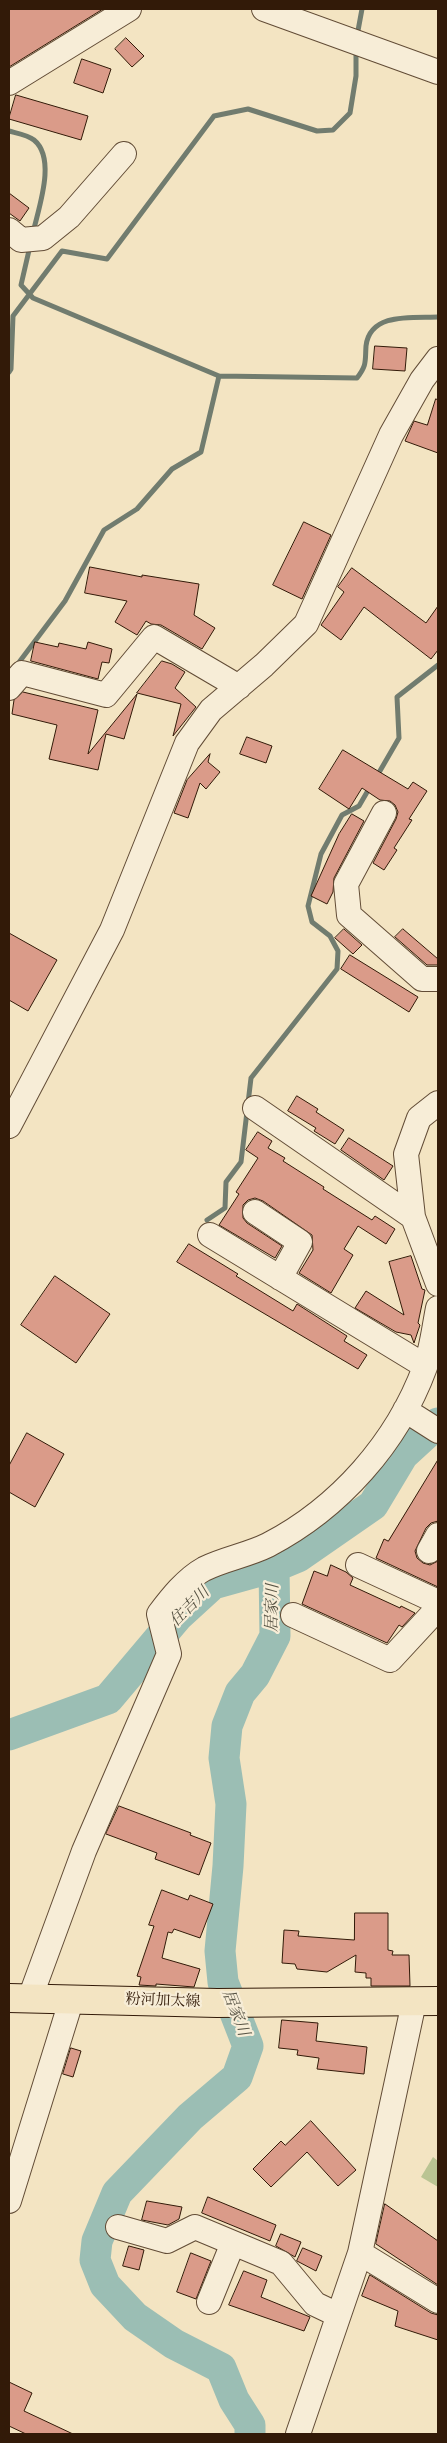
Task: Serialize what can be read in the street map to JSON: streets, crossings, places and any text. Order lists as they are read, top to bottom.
{
  "streets": {
    "main road": ["粉河加太線"]
  },
  "water": ["住吉川", "居家川"]
}
